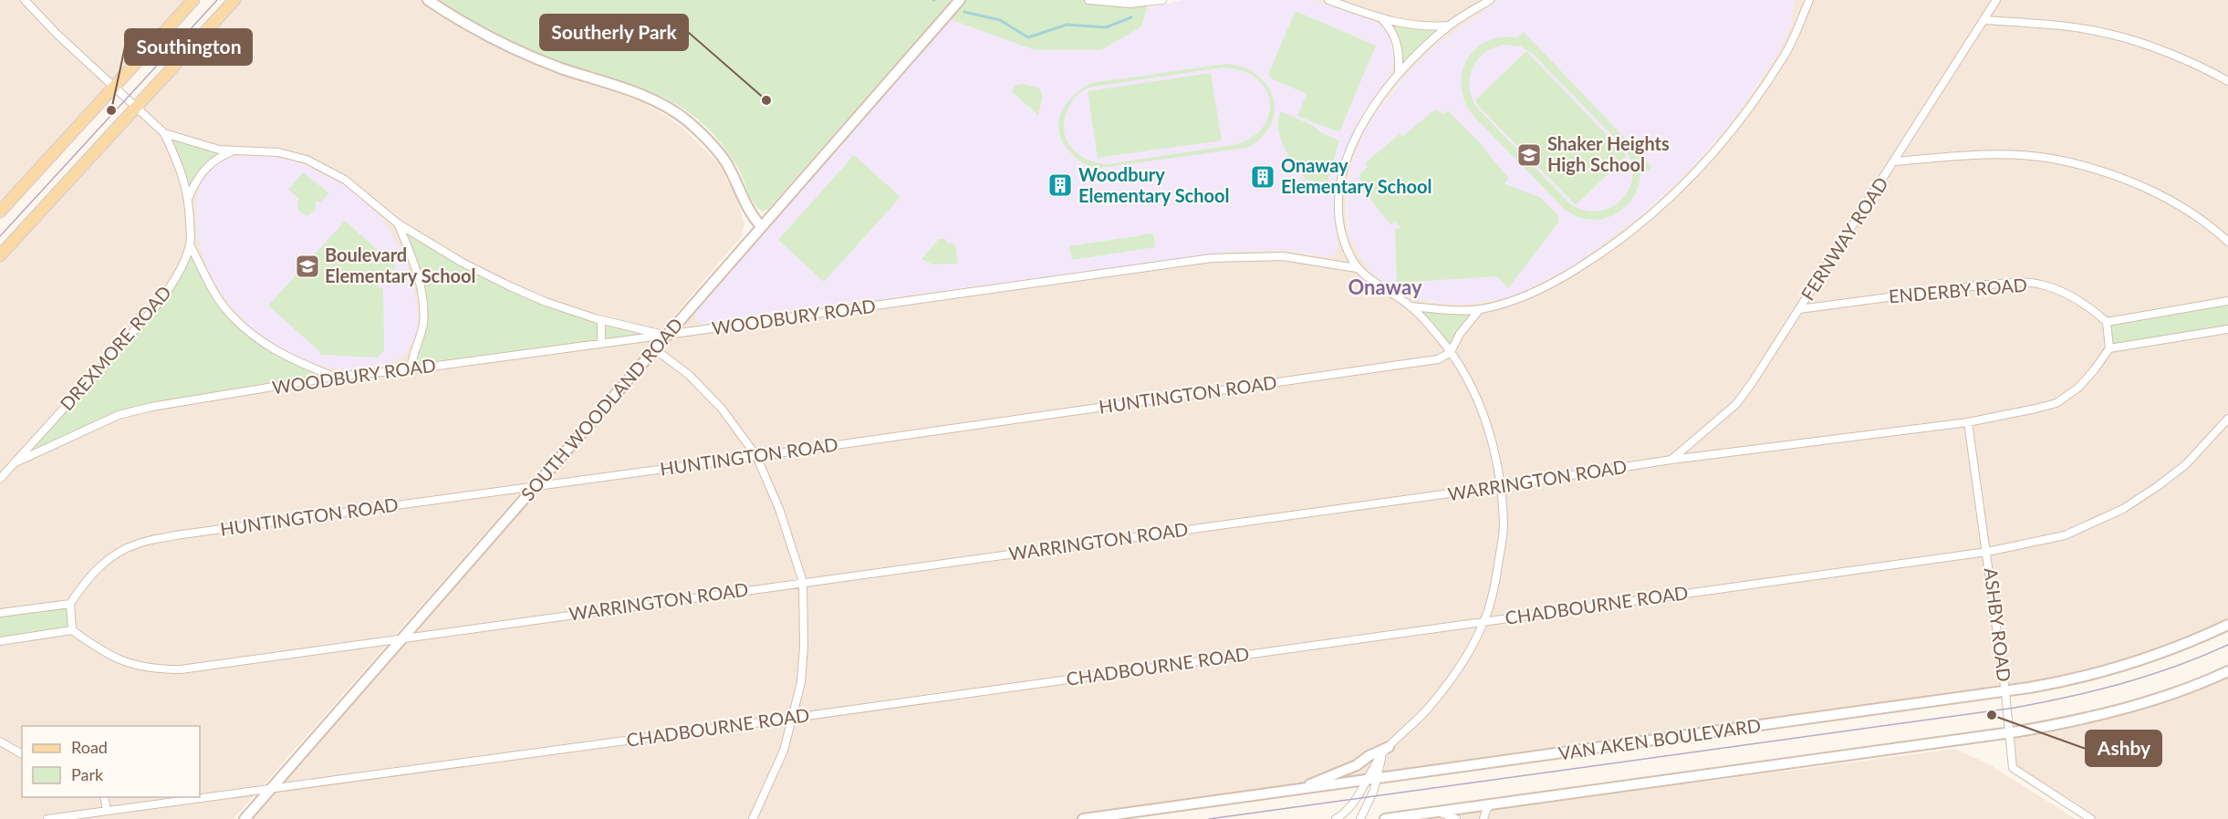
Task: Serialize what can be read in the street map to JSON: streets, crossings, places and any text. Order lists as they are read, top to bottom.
{
  "streets": {
    "main road": ["SOUTH WOODLAND ROAD", "VAN AKEN BOULEVARD"],
    "street": [
      "FERNWAY ROAD",
      "ENDERBY ROAD",
      "WOODBURY ROAD",
      "DREXMORE ROAD",
      "HUNTINGTON ROAD",
      "WARRINGTON ROAD",
      "CHADBOURNE ROAD",
      "ASHBY ROAD"
    ]
  },
  "crossings": [
    ["FERNWAY ROAD", "ENDERBY ROAD"],
    ["FERNWAY ROAD", "WARRINGTON ROAD"],
    ["WOODBURY ROAD", "DREXMORE ROAD"],
    ["WOODBURY ROAD", "SOUTH WOODLAND ROAD"],
    ["HUNTINGTON ROAD", "SOUTH WOODLAND ROAD"],
    ["SOUTH WOODLAND ROAD", "WARRINGTON ROAD"],
    ["SOUTH WOODLAND ROAD", "CHADBOURNE ROAD"],
    ["WARRINGTON ROAD", "ASHBY ROAD"],
    ["CHADBOURNE ROAD", "ASHBY ROAD"],
    ["ASHBY ROAD", "VAN AKEN BOULEVARD"]
  ],
  "districts": ["Onaway"],
  "places": {
    "other": ["Southerly Park", "Southington", "Ashby"],
    "school or university": ["Shaker Heights High School", "Boulevard Elementary School"],
    "building": ["Onaway Elementary School", "Woodbury Elementary School"]
  },
  "legend": ["Road", "Park"]
}
